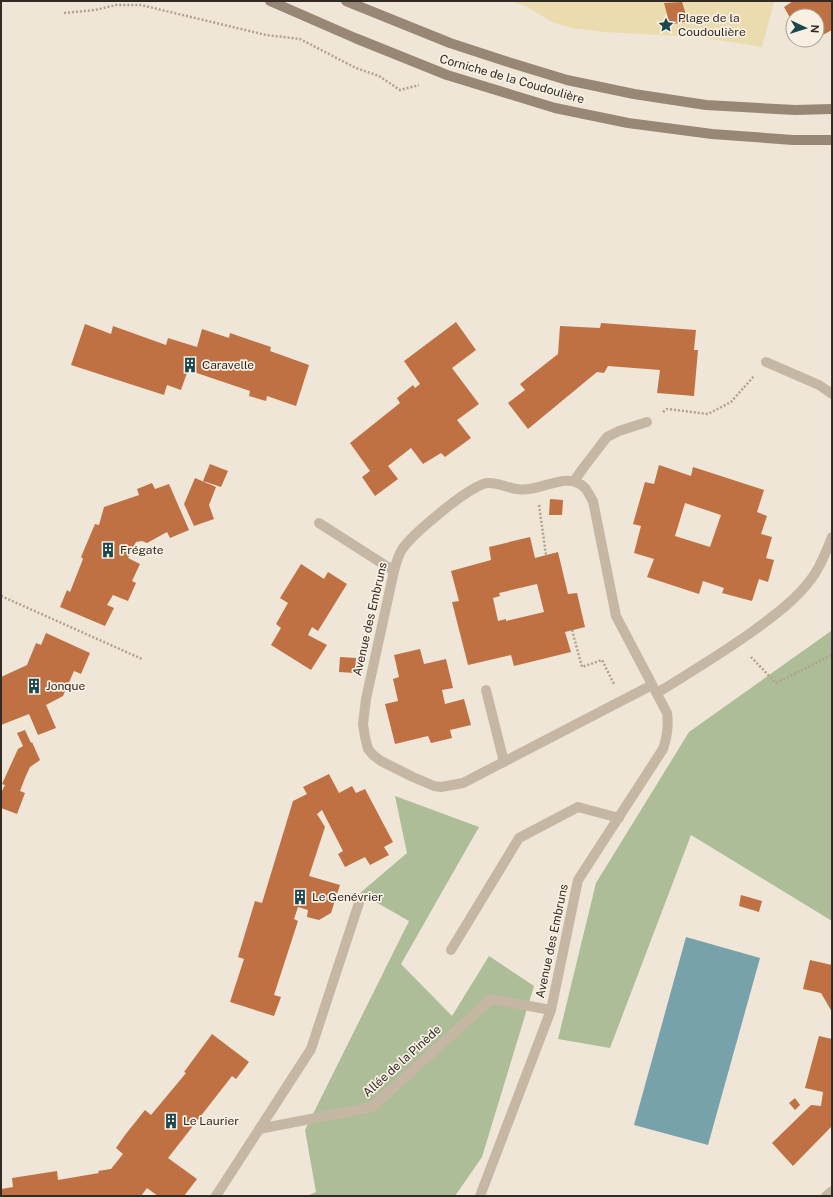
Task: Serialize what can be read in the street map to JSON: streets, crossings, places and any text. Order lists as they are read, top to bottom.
{
  "streets": {
    "main road": ["Corniche de la Coudoulière"],
    "street": ["Avenue des Embruns", "Allée de la Pinède"]
  },
  "crossings": [
    ["Avenue des Embruns", "Allée de la Pinède"]
  ],
  "places": {
    "place": ["Plage de la Coudoulière"],
    "building": [
      "Caravelle",
      "Frégate",
      "Jonque",
      "Le Genévrier",
      "Le Laurier"
    ]
  },
  "north": "right"
}
